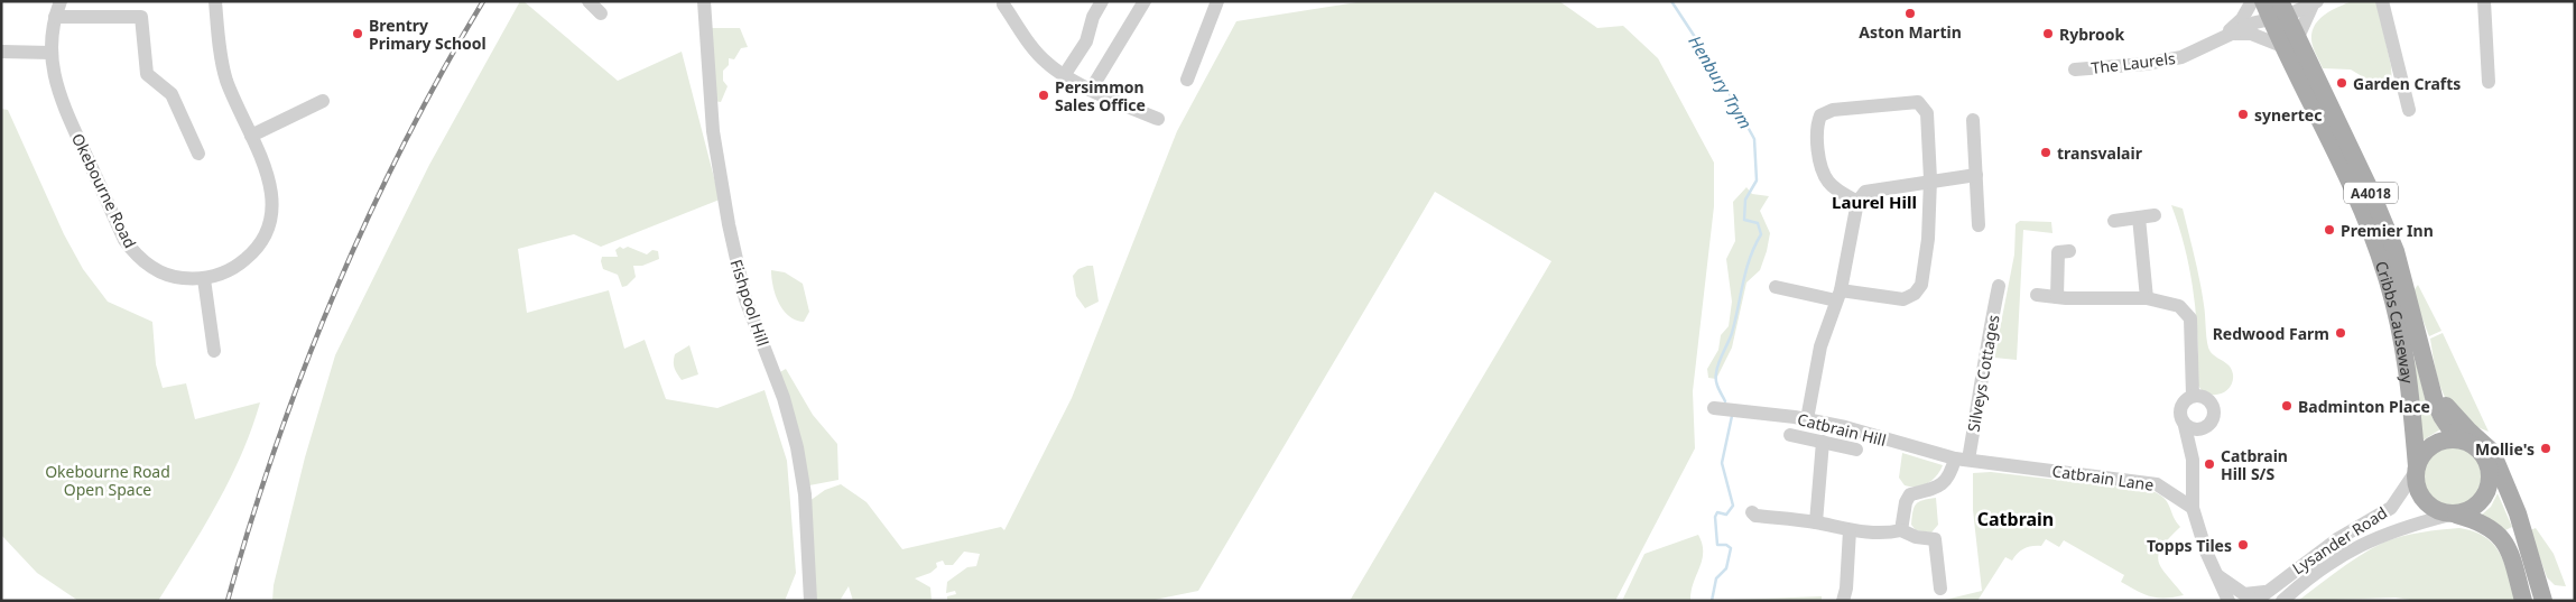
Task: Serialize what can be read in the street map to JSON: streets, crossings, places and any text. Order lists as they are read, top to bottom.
{
  "streets": {
    "main road": ["A4018", "Cribbs Causeway"],
    "street": [
      "The Laurels",
      "Okebourne Road",
      "Fishpool Hill",
      "Silveys Cottages",
      "Catbrain Hill",
      "Catbrain Lane",
      "Lysander Road"
    ]
  },
  "crossings": [
    ["The Laurels", "Cribbs Causeway"],
    ["A4018", "Cribbs Causeway"],
    ["A4018", "Lysander Road"],
    ["Cribbs Causeway", "Lysander Road"],
    ["Silveys Cottages", "Catbrain Hill"],
    ["Silveys Cottages", "Catbrain Lane"],
    ["Catbrain Hill", "Catbrain Lane"]
  ],
  "districts": ["Laurel Hill", "Catbrain"],
  "water": ["Henbury Trym"],
  "parks": ["Okebourne Road Open Space"],
  "places": [
    "Aston Martin",
    "Brentry Primary School",
    "Rybrook",
    "Garden Crafts",
    "Persimmon Sales Office",
    "synertec",
    "transvalair",
    "Premier Inn",
    "Redwood Farm",
    "Badminton Place",
    "Mollie's",
    "Catbrain Hill S/S",
    "Topps Tiles"
  ]
}
